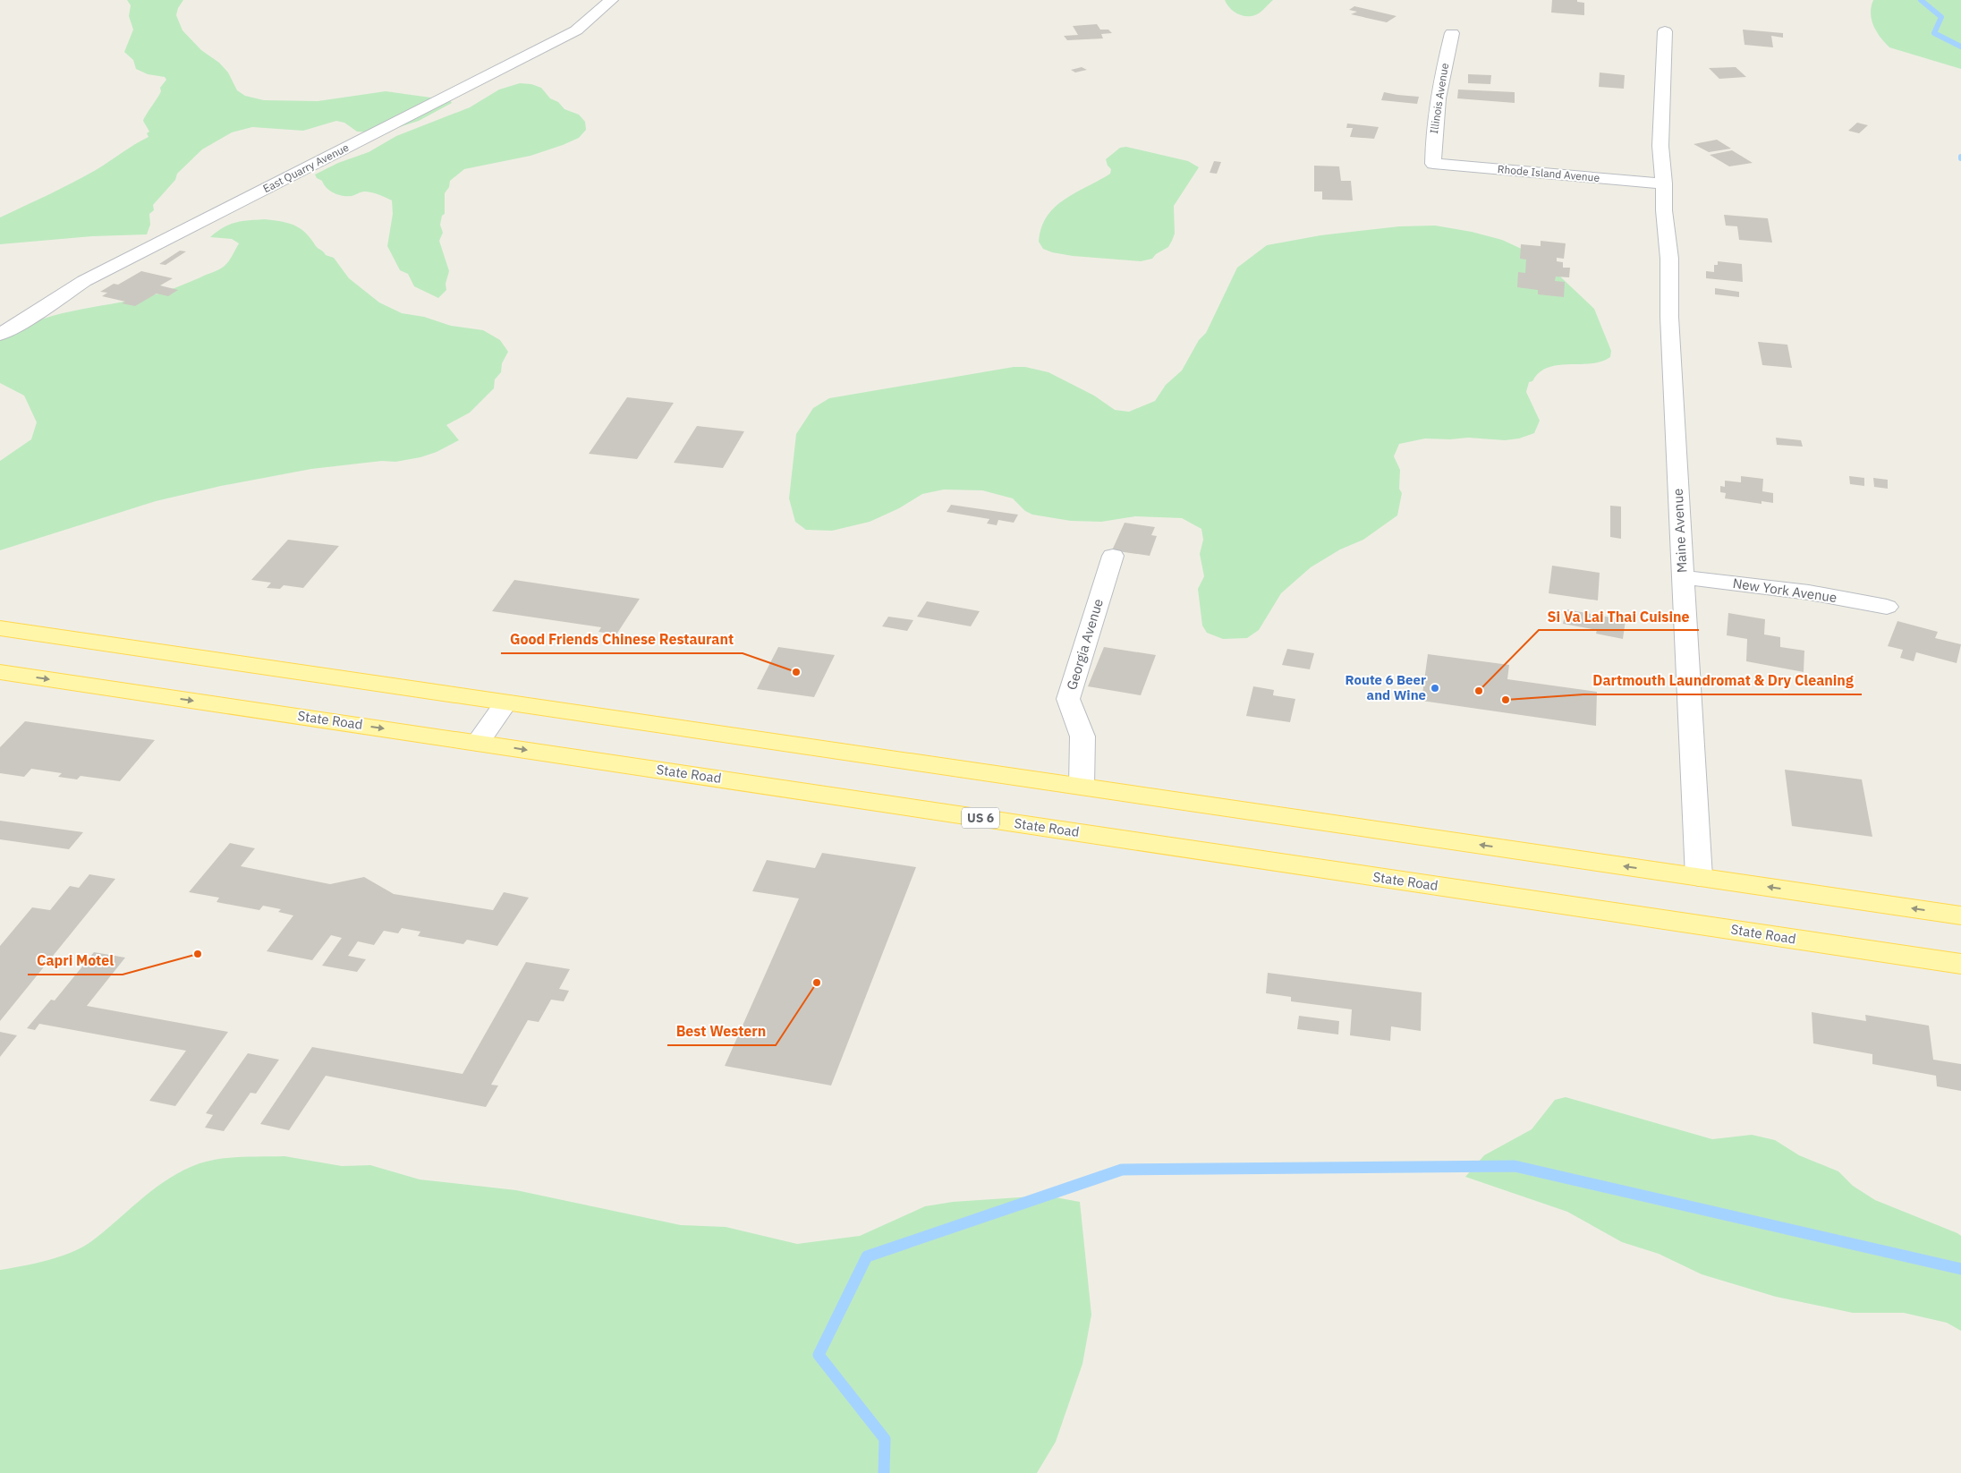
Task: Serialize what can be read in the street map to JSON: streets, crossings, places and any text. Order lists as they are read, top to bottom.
{
  "streets": {
    "main road": ["State Road", "US 6"],
    "street": [
      "Illinois Avenue",
      "East Quarry Avenue",
      "Rhode Island Avenue",
      "Maine Avenue",
      "New York Avenue",
      "Georgia Avenue"
    ]
  },
  "crossings": [
    ["Illinois Avenue", "Rhode Island Avenue"],
    ["Rhode Island Avenue", "Maine Avenue"],
    ["Maine Avenue", "New York Avenue"]
  ],
  "places": [
    "Good Friends Chinese Restaurant",
    "Route 6 Beer and Wine",
    "Si Va Lai Thai Cuisine",
    "Dartmouth Laundromat & Dry Cleaning",
    "Capri Motel",
    "Best Western"
  ]
}
